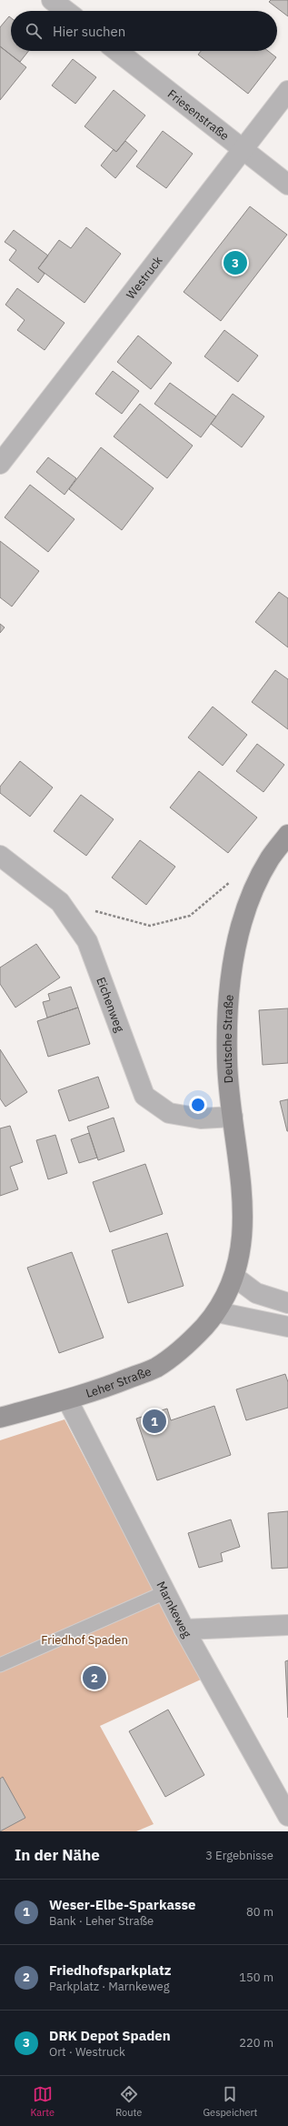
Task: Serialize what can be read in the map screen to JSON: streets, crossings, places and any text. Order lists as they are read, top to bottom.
{
  "streets": {
    "street": [
      "Friesenstraße",
      "Westruck",
      "Eichenweg",
      "Deutsche Straße",
      "Leher Straße",
      "Marnkeweg"
    ]
  },
  "crossings": [
    ["Friesenstraße", "Westruck"],
    ["Eichenweg", "Deutsche Straße"],
    ["Deutsche Straße", "Leher Straße"],
    ["Leher Straße", "Marnkeweg"]
  ],
  "parks": ["Friedhof Spaden"],
  "page": {
    "search": "Hier suchen",
    "pins": ["3", "1", "2"],
    "heading": ["In der Nähe", "3 Ergebnisse"],
    "list": [
      {
        "mark": "1",
        "name": "Weser-Elbe-Sparkasse",
        "note": "Bank · Leher Straße",
        "value": "80 m"
      },
      {
        "mark": "2",
        "name": "Friedhofsparkplatz",
        "note": "Parkplatz · Marnkeweg",
        "value": "150 m"
      },
      {
        "mark": "3",
        "name": "DRK Depot Spaden",
        "note": "Ort · Westruck",
        "value": "220 m"
      }
    ],
    "nav": ["Karte", "Route", "Gespeichert"]
  }
}
